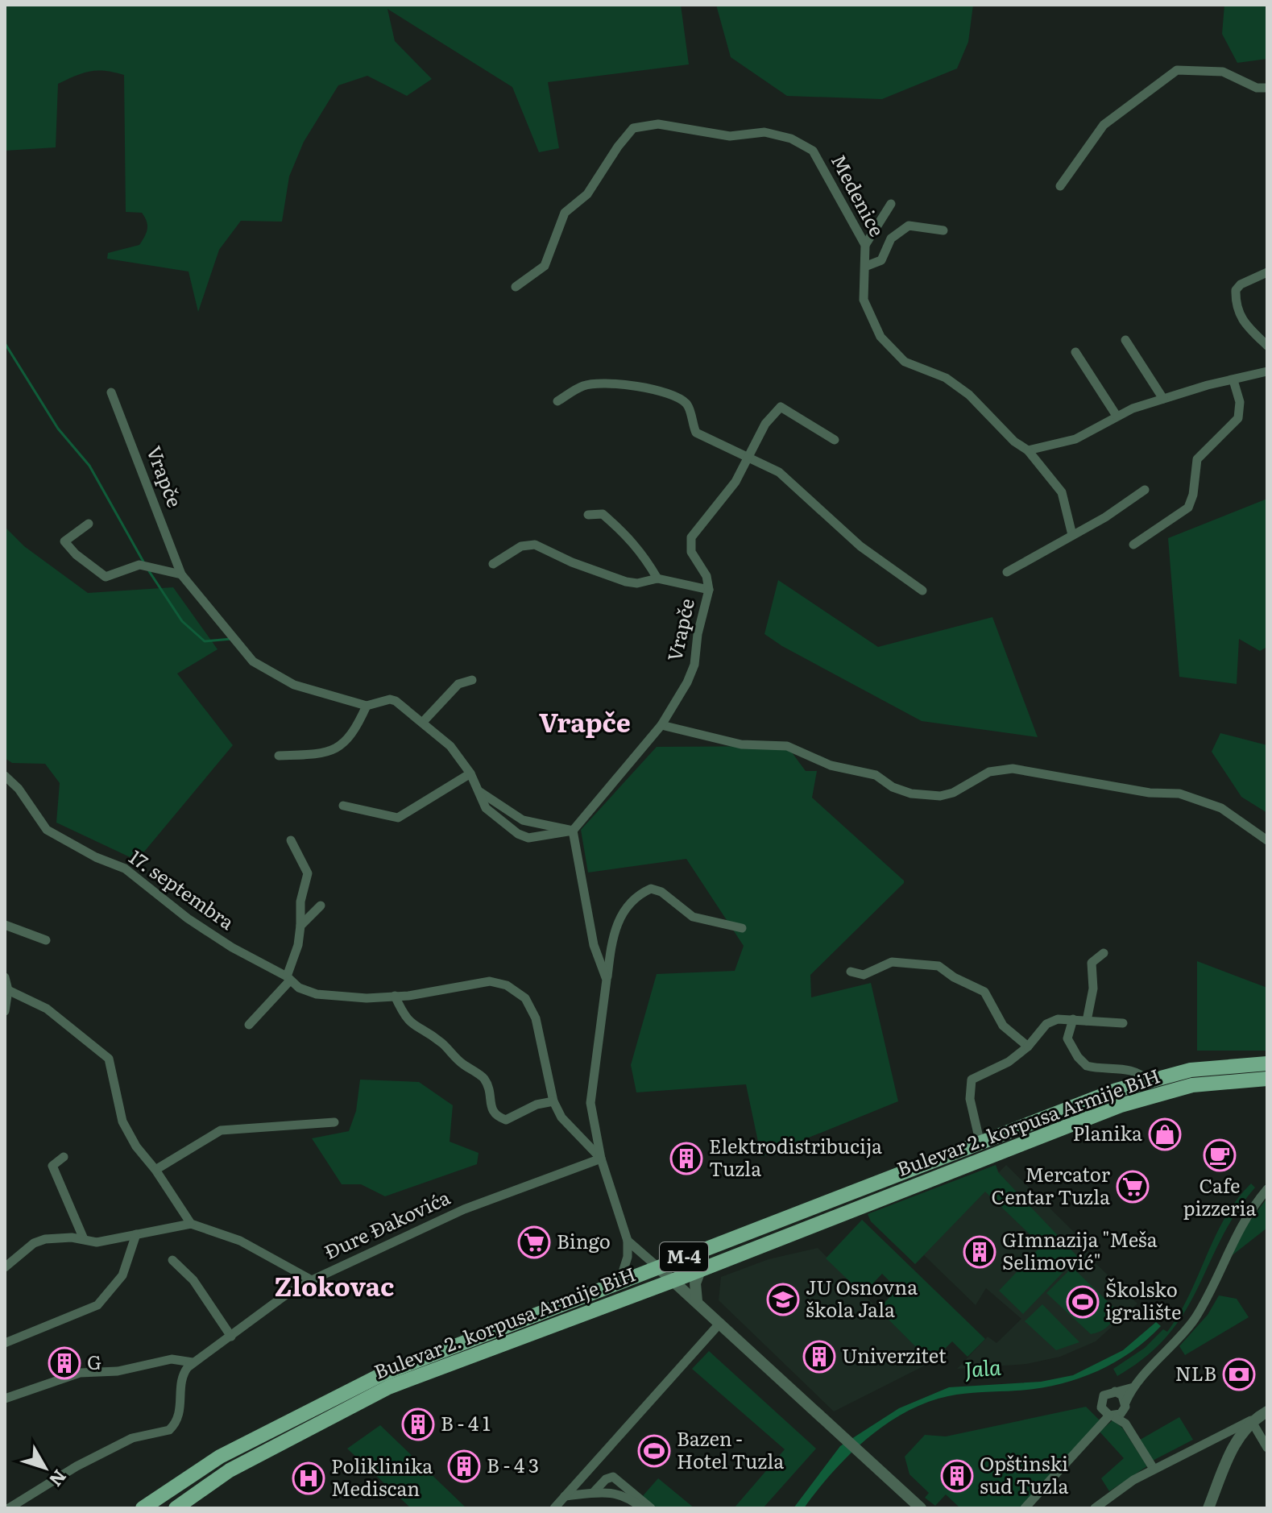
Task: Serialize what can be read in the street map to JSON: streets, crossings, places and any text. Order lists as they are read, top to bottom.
{
  "streets": {
    "main road": ["Bulevar 2. korpusa Armije BiH", "M-4"],
    "street": [
      "Medenice",
      "Vrapče",
      "17. septembra",
      "Đure Đakovića"
    ]
  },
  "crossings": [
    ["17. septembra", "Đure Đakovića"]
  ],
  "districts": ["Vrapče", "Zlokovac"],
  "water": ["Jala"],
  "places": {
    "shop": ["Planika"],
    "cafe": ["Cafe pizzeria"],
    "building": [
      "Elektrodistribucija Tuzla",
      "GImnazija \"Meša Selimović\"",
      "Univerzitet",
      "G",
      "B - 4 1",
      "B - 4 3",
      "Opštinski sud Tuzla"
    ],
    "supermarket": ["Mercator Centar Tuzla", "Bingo"],
    "school or university": ["JU Osnovna škola Jala"],
    "sports": ["Školsko igralište", "Bazen - Hotel Tuzla"],
    "bank": ["NLB"],
    "hospital": ["Poliklinika Mediscan"]
  },
  "north": "bottom right"
}
